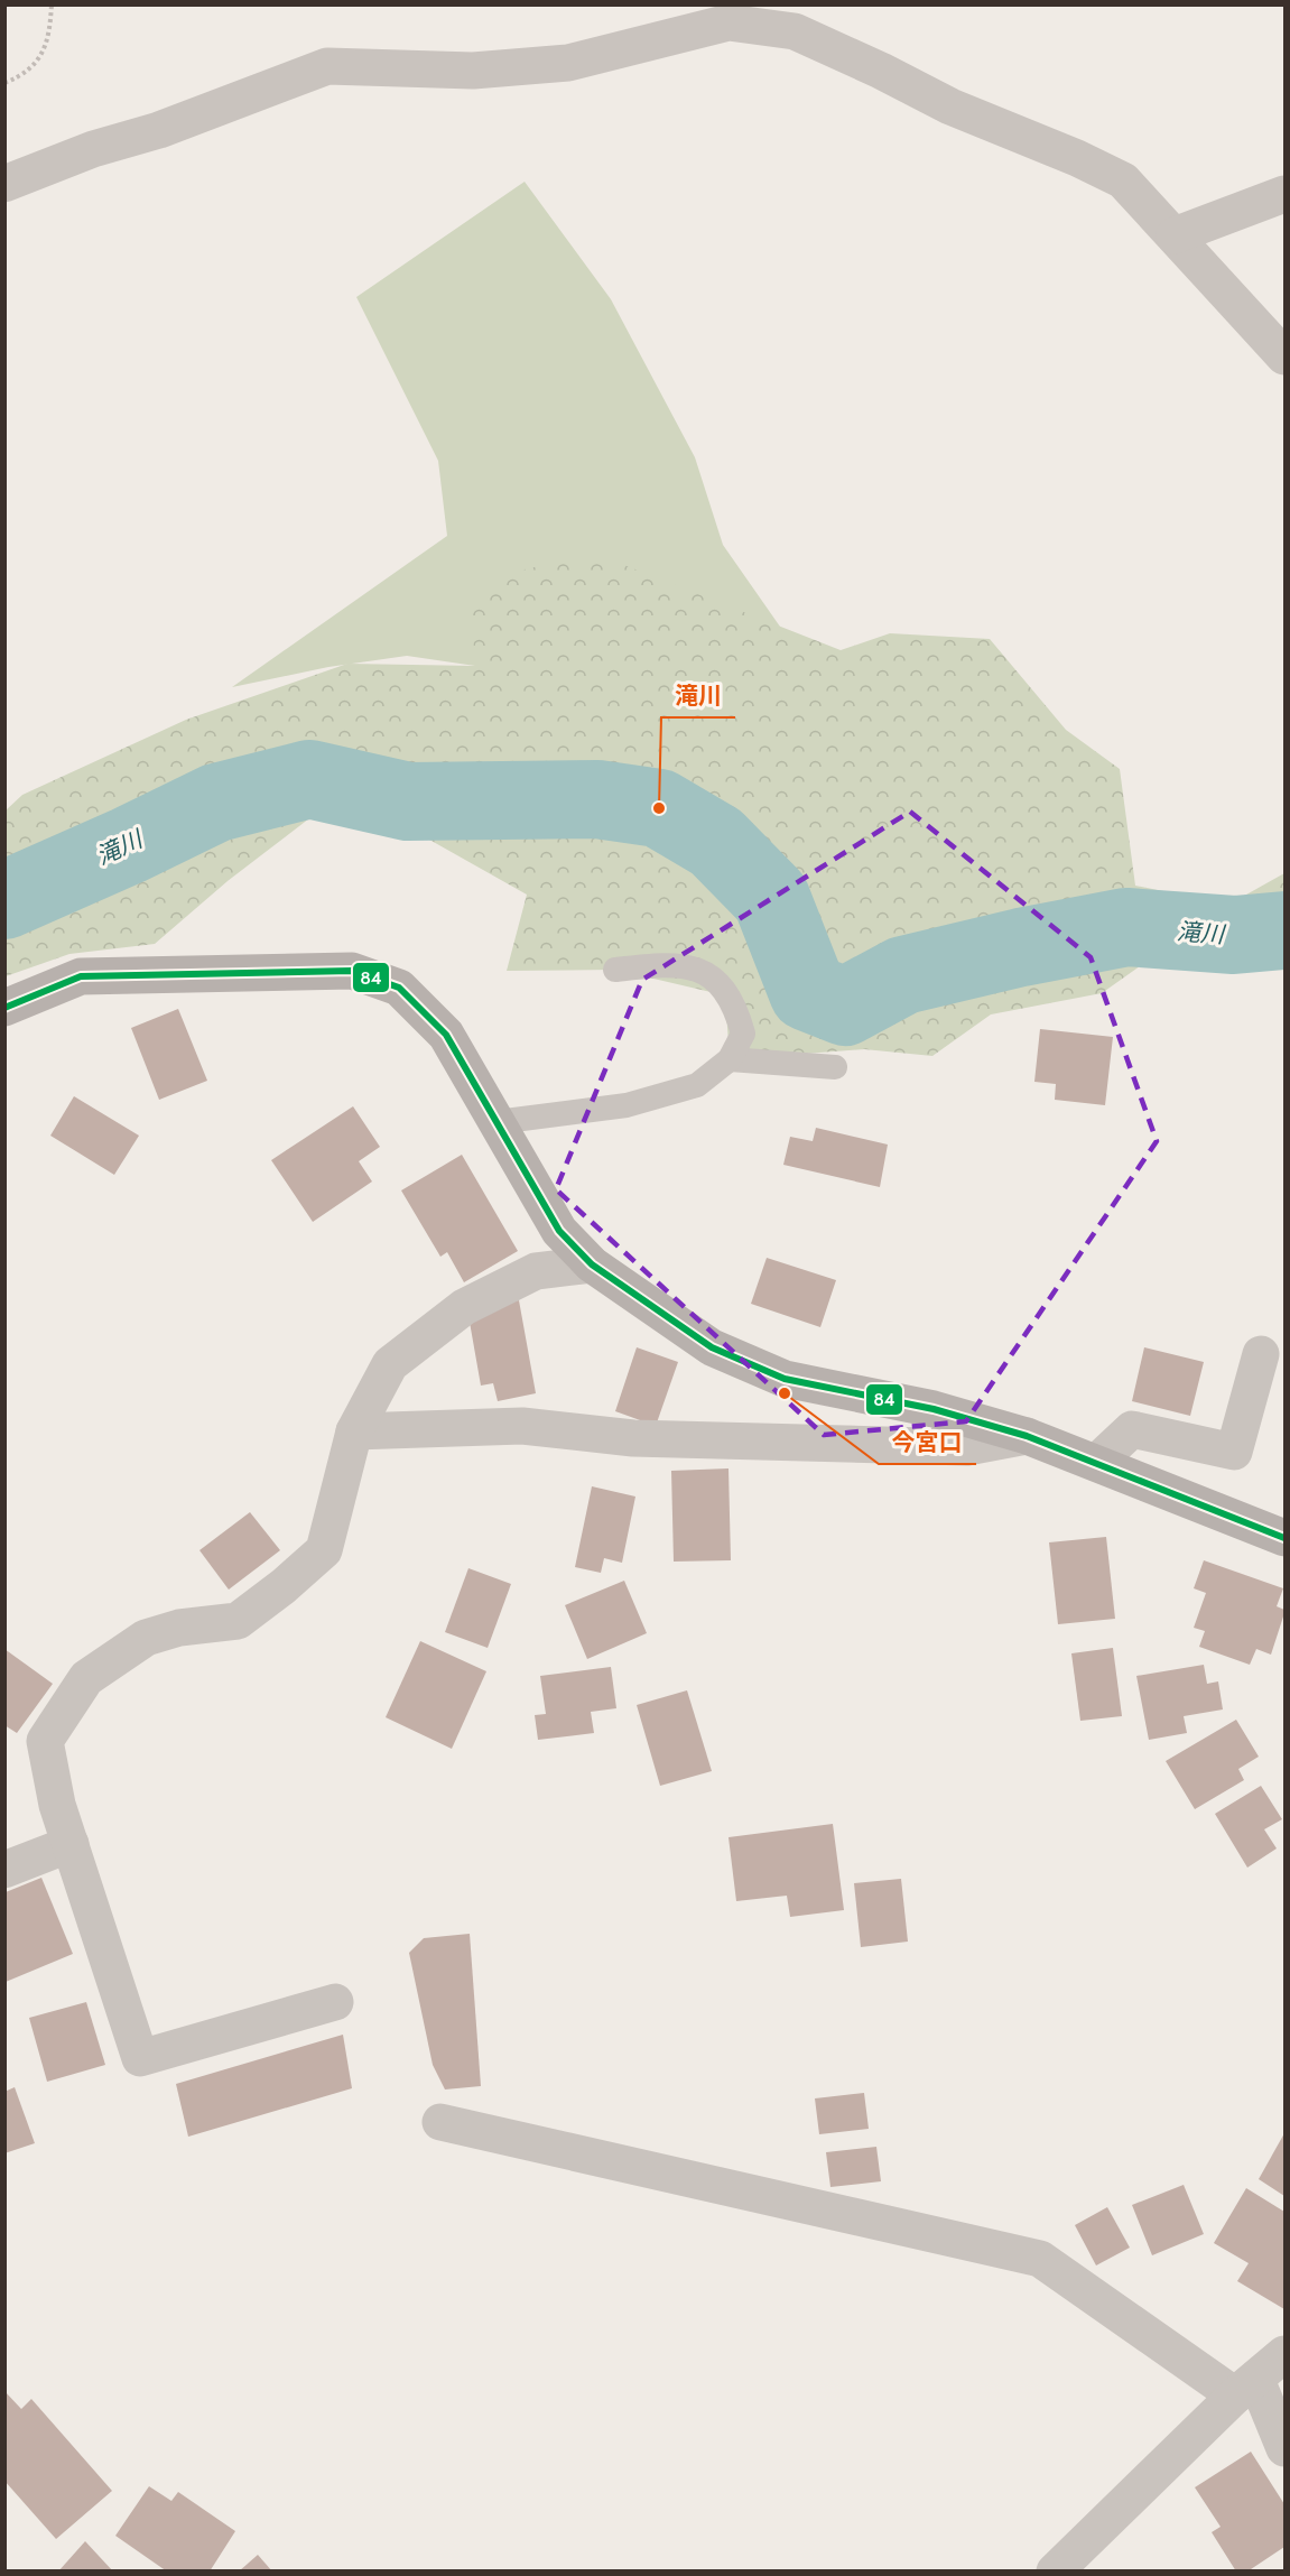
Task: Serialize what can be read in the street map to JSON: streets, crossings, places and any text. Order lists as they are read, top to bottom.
{
  "water": ["滝川"],
  "places": ["滝川", "今宮口"],
  "lines": ["transit line 84"]
}
